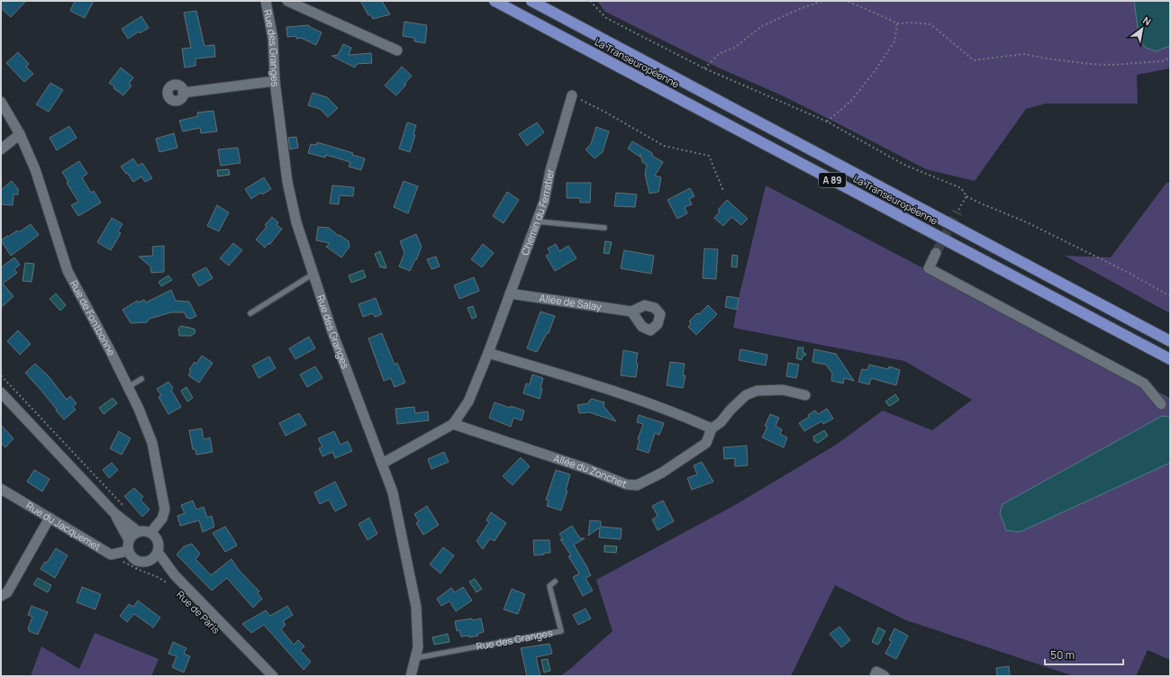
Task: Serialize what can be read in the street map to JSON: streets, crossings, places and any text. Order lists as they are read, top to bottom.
{
  "streets": {
    "highway": ["La Transeuropéenne", "A 89"],
    "street": [
      "Rue des Granges",
      "Chemin du Ferratier",
      "Allée de Salay",
      "Rue de Fontbonne",
      "Allée du Zonchet",
      "Rue du Jacquemet",
      "Rue de Paris"
    ]
  },
  "crossings": [
    ["Rue des Granges", "Chemin du Ferratier"],
    ["Chemin du Ferratier", "Allée de Salay"],
    ["Chemin du Ferratier", "Allée du Zonchet"],
    ["Rue de Fontbonne", "Rue du Jacquemet"],
    ["Rue de Fontbonne", "Rue de Paris"],
    ["Rue du Jacquemet", "Rue de Paris"]
  ],
  "scale_bar": "50 m",
  "north": "top right"
}
